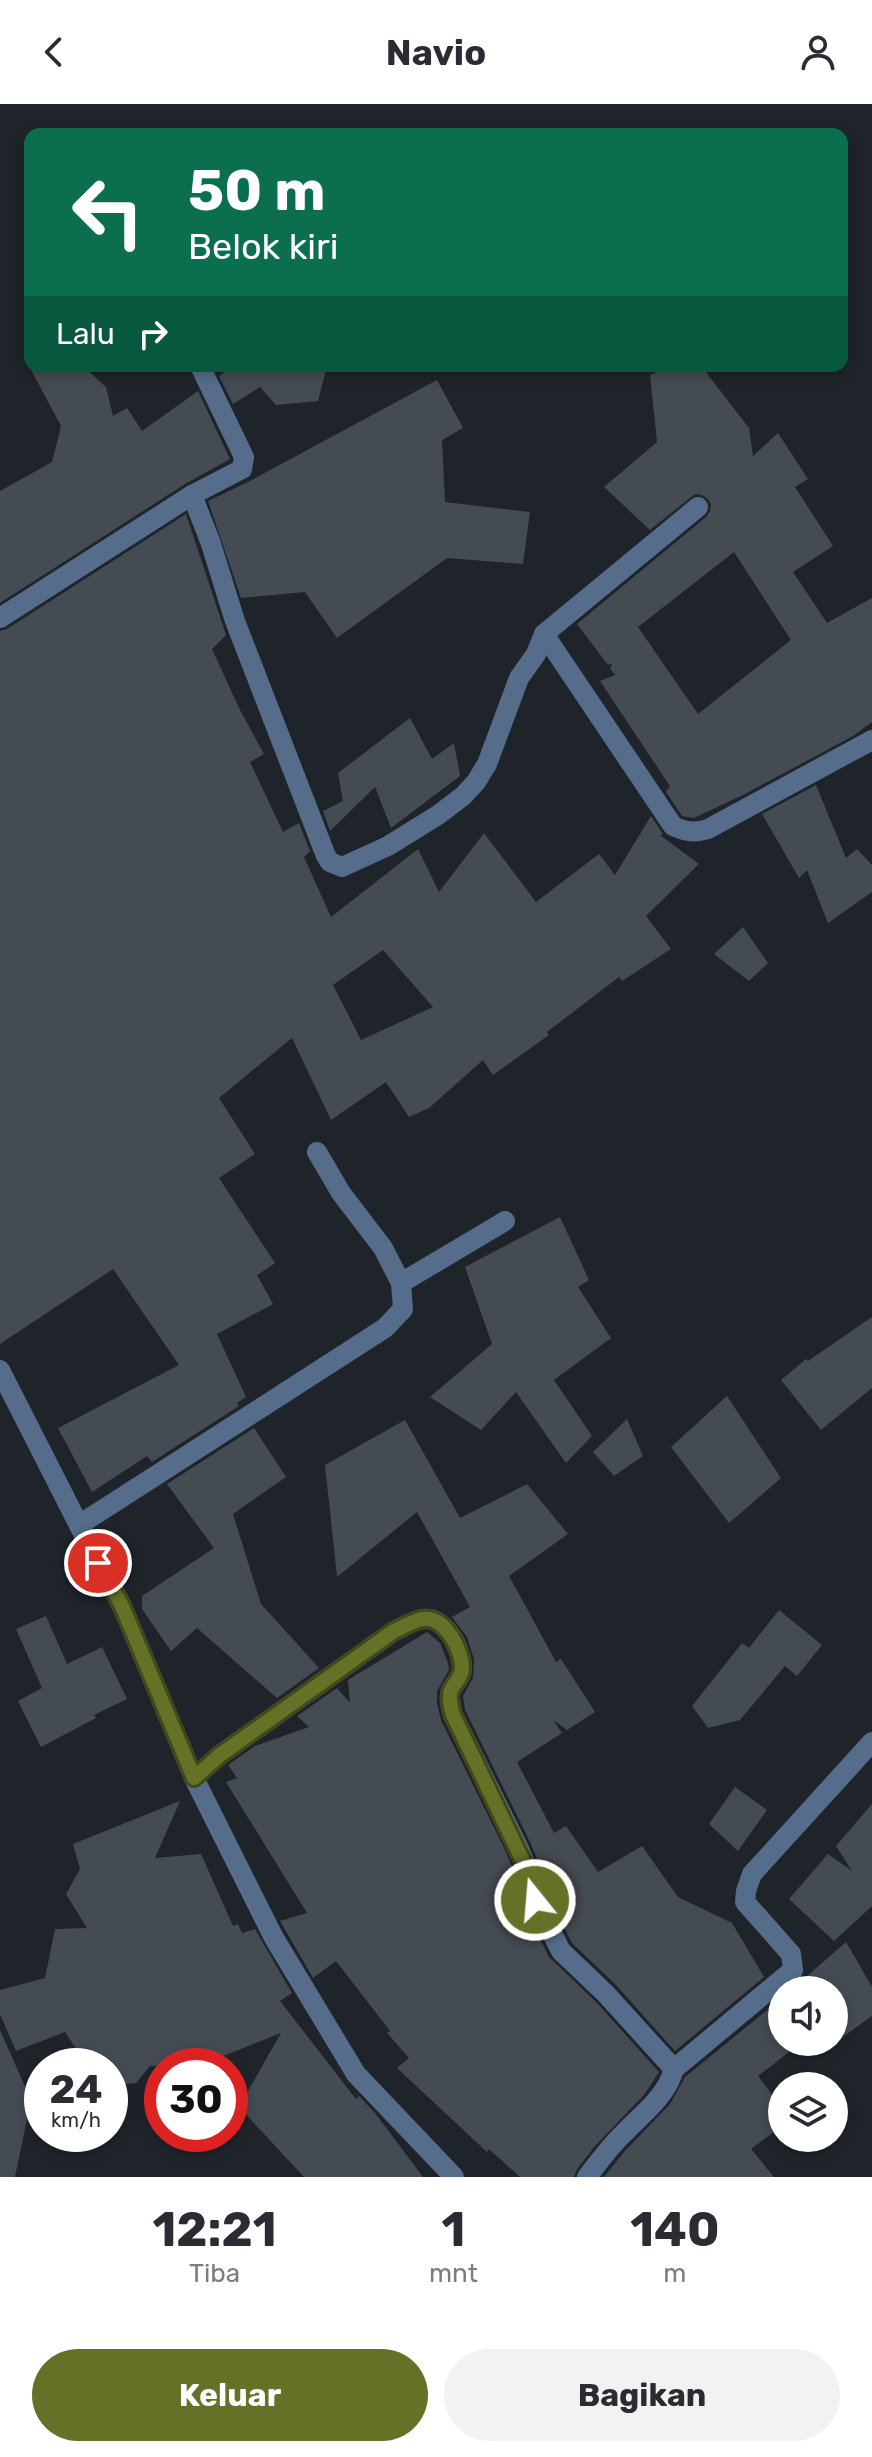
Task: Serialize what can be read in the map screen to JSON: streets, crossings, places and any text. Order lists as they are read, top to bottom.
{
  "page": {
    "header": "Navio",
    "turn": ["50 m", "Belok kiri"],
    "then": "Lalu",
    "speed": "24 km/h",
    "limit": "30",
    "eta": [
      "12:21",
      "Tiba",
      "1",
      "mnt",
      "140",
      "m"
    ],
    "buttons": ["Keluar", "Bagikan"]
  }
}
